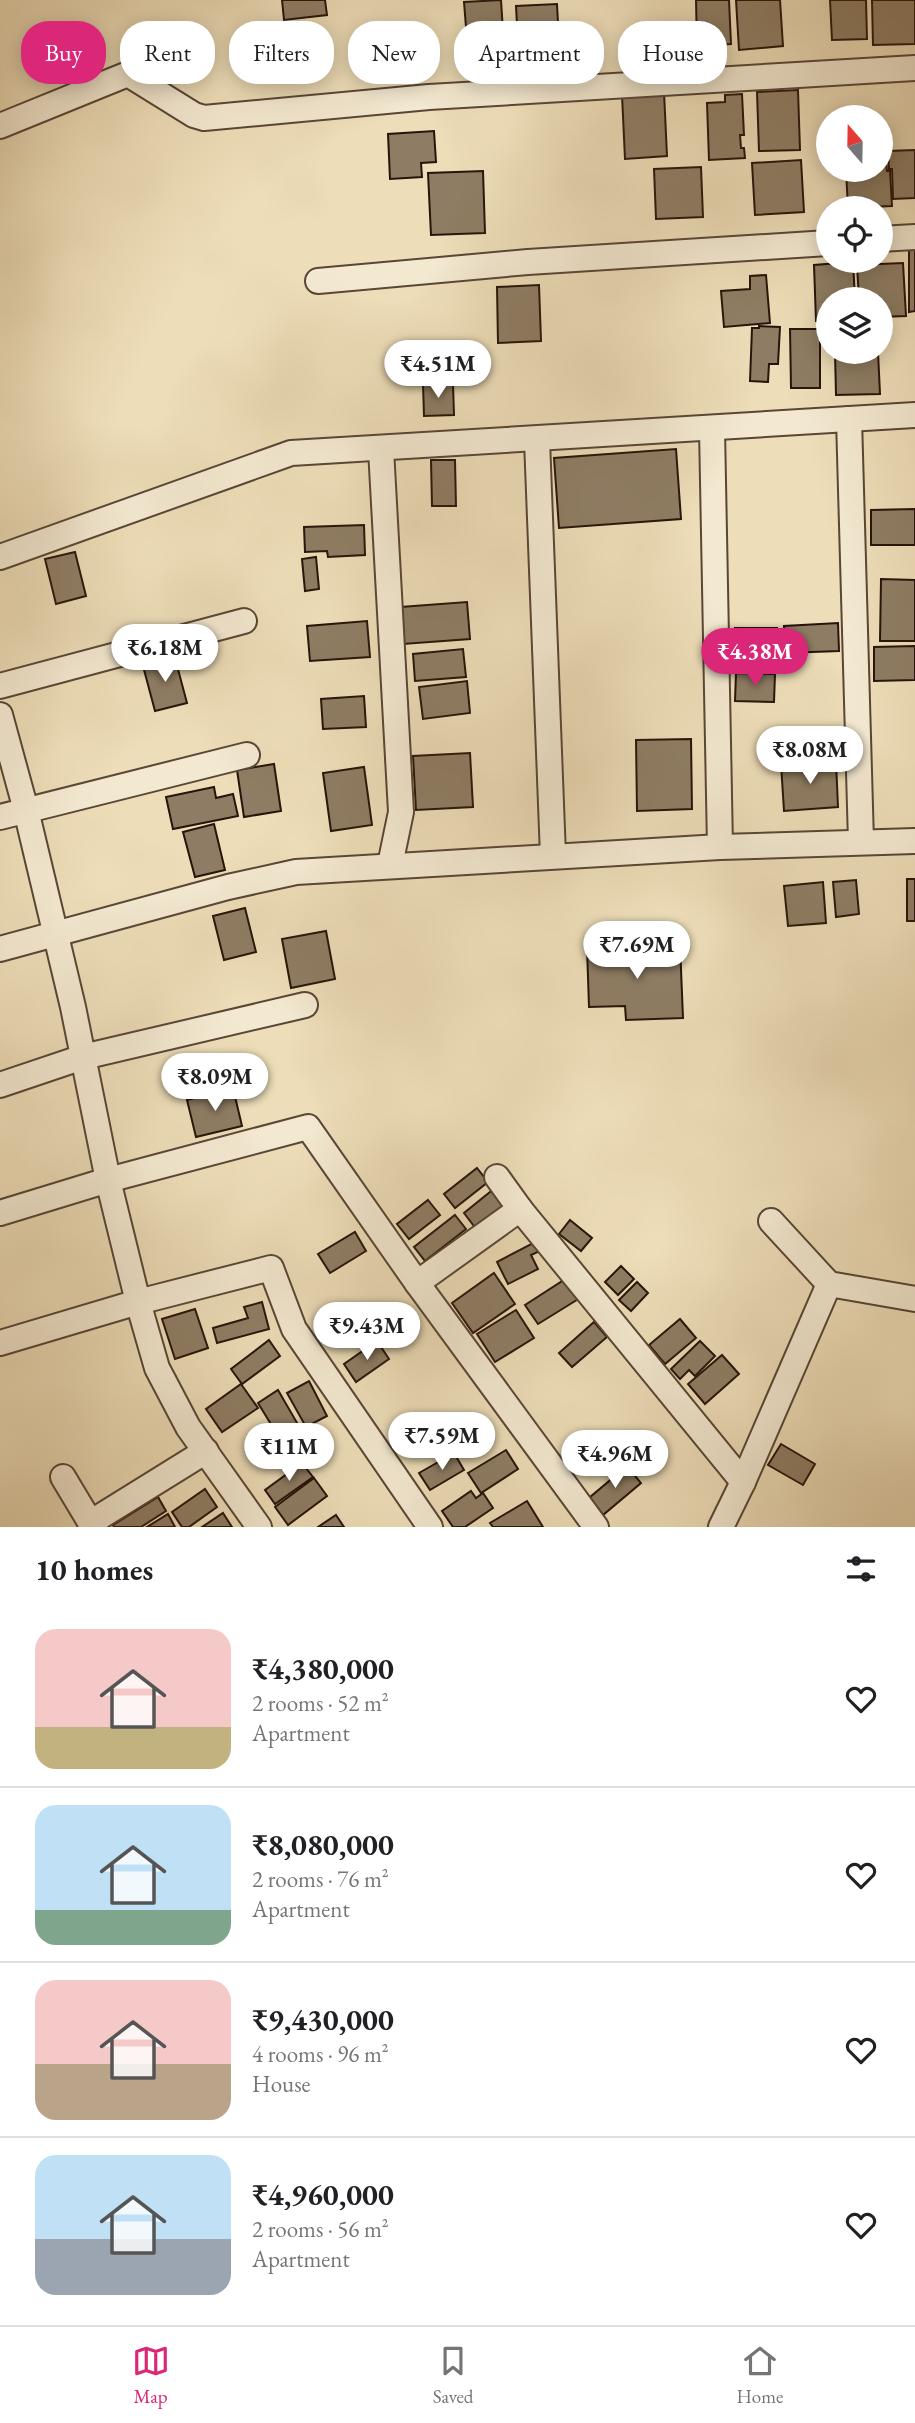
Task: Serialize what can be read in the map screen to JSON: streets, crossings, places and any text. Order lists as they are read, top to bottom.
{
  "north": "top",
  "page": {
    "chip": [
      "Buy",
      "Rent",
      "Filters",
      "New",
      "Apartment",
      "House"
    ],
    "price": [
      "₹4.51M",
      "₹6.18M",
      "₹4.38M",
      "₹8.08M",
      "₹7.69M",
      "₹8.09M",
      "₹9.43M",
      "₹7.59M",
      "₹11M",
      "₹4.96M"
    ],
    "heading": "10 homes",
    "list": [
      {
        "name": "₹4,380,000",
        "note": "2 rooms · 52 m² · Apartment"
      },
      {
        "name": "₹8,080,000",
        "note": "2 rooms · 76 m² · Apartment"
      },
      {
        "name": "₹9,430,000",
        "note": "4 rooms · 96 m² · House"
      },
      {
        "name": "₹4,960,000",
        "note": "2 rooms · 56 m² · Apartment"
      }
    ],
    "tabs": ["Map", "Saved", "Home"]
  }
}
